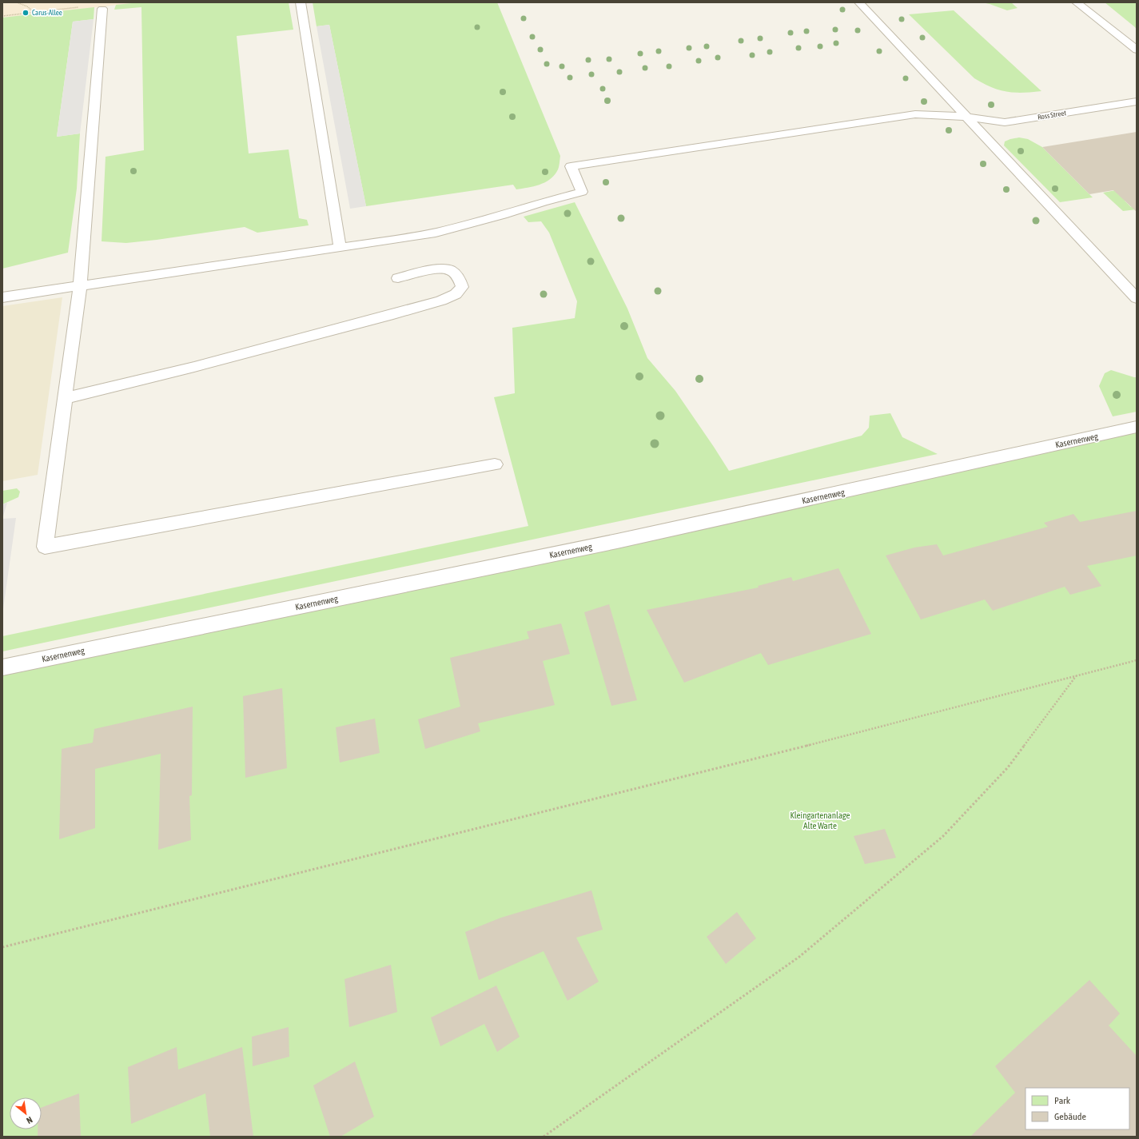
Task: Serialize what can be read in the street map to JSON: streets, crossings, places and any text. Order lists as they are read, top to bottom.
{
  "streets": {
    "lane": ["Ross Street", "Kasernenweg"]
  },
  "parks": ["Kleingartenanlage Alte Warte"],
  "places": ["Carus-Allee"],
  "legend": ["Park", "Gebäude"],
  "north": "bottom right"
}
